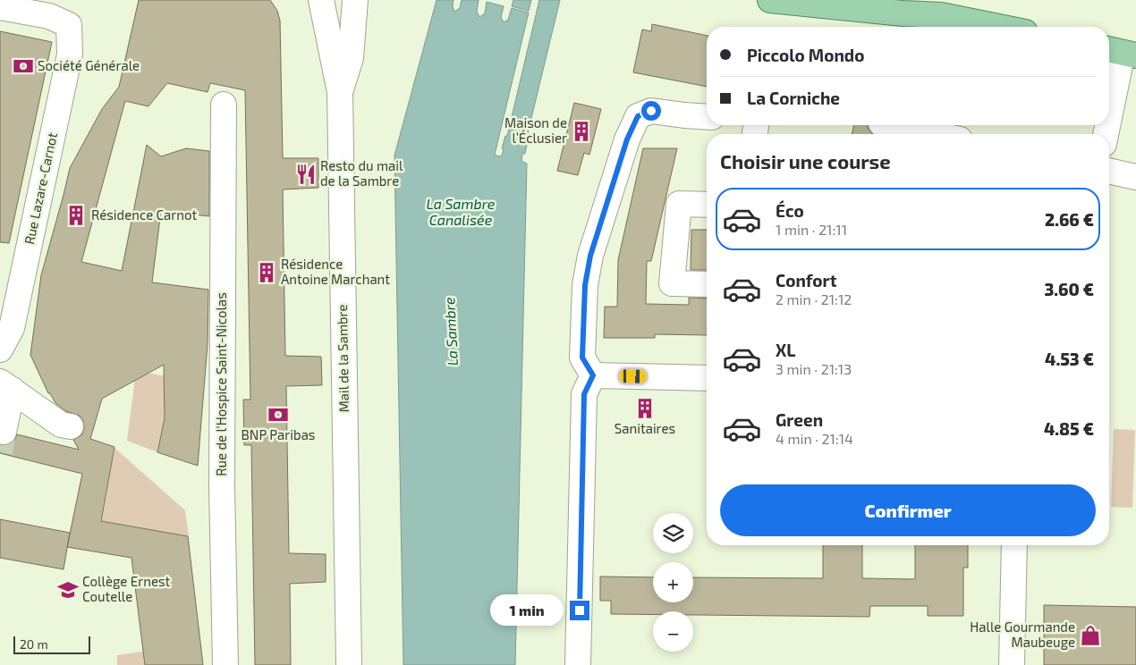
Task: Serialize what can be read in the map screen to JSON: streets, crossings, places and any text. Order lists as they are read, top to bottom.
{
  "streets": {
    "street": ["Rue Lazare-Carnot", "Mail de la Sambre", "Rue de l'Hospice Saint-Nicolas"]
  },
  "water": ["La Sambre Canalisée", "La Sambre"],
  "places": {
    "bank": ["Société Générale", "BNP Paribas"],
    "building": [
      "Maison de l’Éclusier",
      "Résidence Carnot",
      "Résidence Antoine Marchant",
      "Sanitaires"
    ],
    "restaurant": ["Resto du mail de la Sambre"],
    "school or university": ["Collège Ernest Coutelle"],
    "shop": ["Halle Gourmande Maubeuge"]
  },
  "scale_bar": "20 m",
  "page": {
    "banner": ["Piccolo Mondo", "La Corniche"],
    "heading": "Choisir une course",
    "list": [
      {
        "name": "Éco",
        "note": "1 min · 21:11",
        "value": "2.66 €"
      },
      {
        "name": "Confort",
        "note": "2 min · 21:12",
        "value": "3.60 €"
      },
      {
        "name": "XL",
        "note": "3 min · 21:13",
        "value": "4.53 €"
      },
      {
        "name": "Green",
        "note": "4 min · 21:14",
        "value": "4.85 €"
      }
    ],
    "buttons": "Confirmer",
    "map_buttons": ["+", "−"],
    "bubble": "1 min",
    "scale": "20 m"
  }
}
